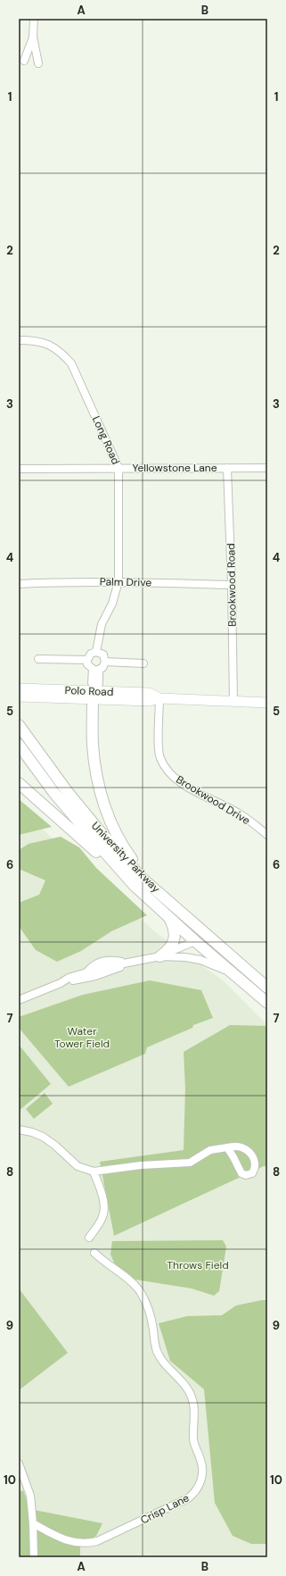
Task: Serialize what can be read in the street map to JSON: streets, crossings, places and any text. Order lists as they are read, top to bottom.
{
  "streets": {
    "main road": ["Polo Road", "University Parkway"],
    "street": [
      "Long Road",
      "Yellowstone Lane",
      "Palm Drive",
      "Brookwood Road",
      "Brookwood Drive",
      "Crisp Lane"
    ]
  },
  "crossings": [
    ["Long Road", "Yellowstone Lane"],
    ["Long Road", "Palm Drive"],
    ["Yellowstone Lane", "Brookwood Road"],
    ["Palm Drive", "Brookwood Road"],
    ["Brookwood Road", "Polo Road"],
    ["Polo Road", "Brookwood Drive"]
  ],
  "parks": ["Water Tower Field", "Throws Field"],
  "grid": {
    "columns": ["A", "B"],
    "rows": [
      "1",
      "2",
      "3",
      "4",
      "5",
      "6",
      "7",
      "8",
      "9",
      "10"
    ]
  }
}
